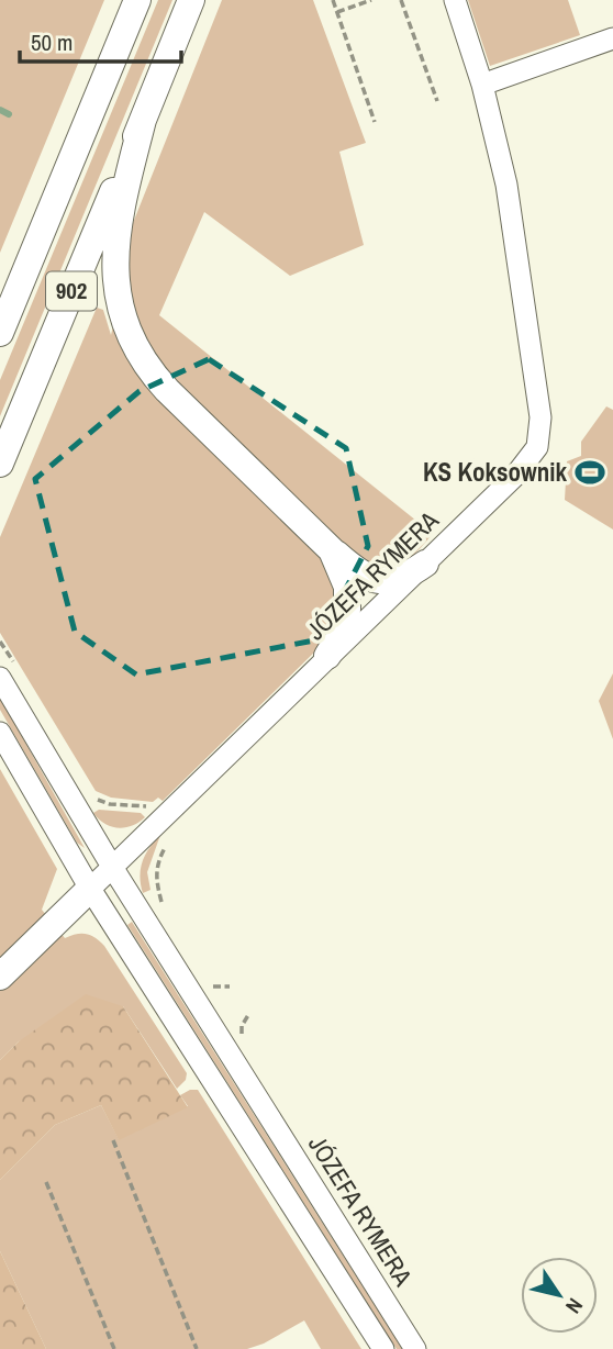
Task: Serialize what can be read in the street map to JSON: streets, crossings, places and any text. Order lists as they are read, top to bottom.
{
  "streets": {
    "main road": ["902"],
    "street": ["JÓZEFA RYMERA"]
  },
  "places": {
    "sports": ["KS Koksownik"]
  },
  "scale_bar": "50 m",
  "north": "bottom right"
}
